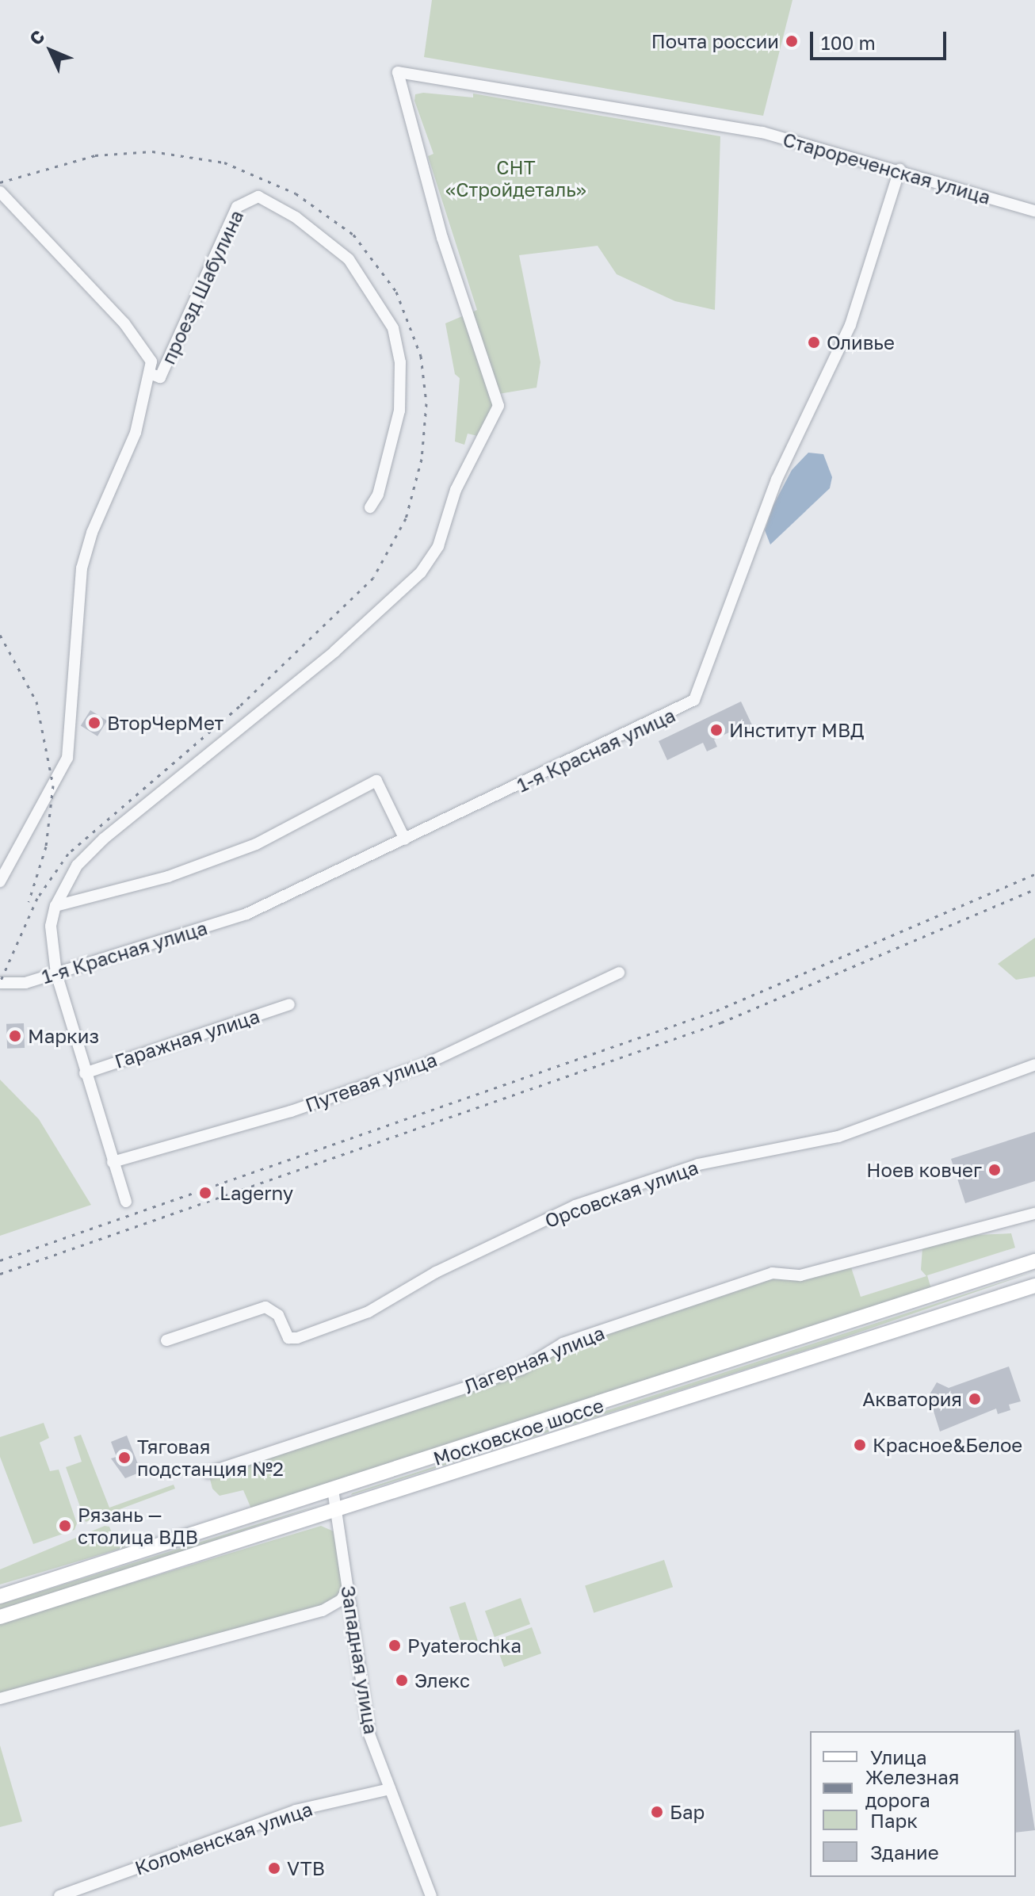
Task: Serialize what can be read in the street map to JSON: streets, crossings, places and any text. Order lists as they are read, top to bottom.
{
  "streets": {
    "main road": ["Московское шоссе"],
    "street": [
      "Старореченская улица",
      "проезд Шабулина",
      "1-я Красная улица",
      "Гаражная улица",
      "Путевая улица",
      "Орсовская улица",
      "Лагерная улица",
      "Западная улица",
      "Коломенская улица"
    ]
  },
  "crossings": [
    ["Старореченская улица", "1-я Красная улица"],
    ["Московское шоссе", "Западная улица"],
    ["Западная улица", "Коломенская улица"]
  ],
  "parks": ["СНТ «Стройдеталь»"],
  "places": [
    "Почта россии",
    "Оливье",
    "ВторЧерМет",
    "Институт МВД",
    "Маркиз",
    "Ноев ковчег",
    "Lagerny",
    "Акватория",
    "Красное&Белое",
    "Тяговая подстанция №2",
    "Рязань — столица ВДВ",
    "Pyaterochka",
    "Элекс",
    "Бар",
    "VTB"
  ],
  "legend": [
    "Улица",
    "Железная дорога",
    "Парк",
    "Здание"
  ],
  "scale_bar": "100 m",
  "north": "top left"
}
